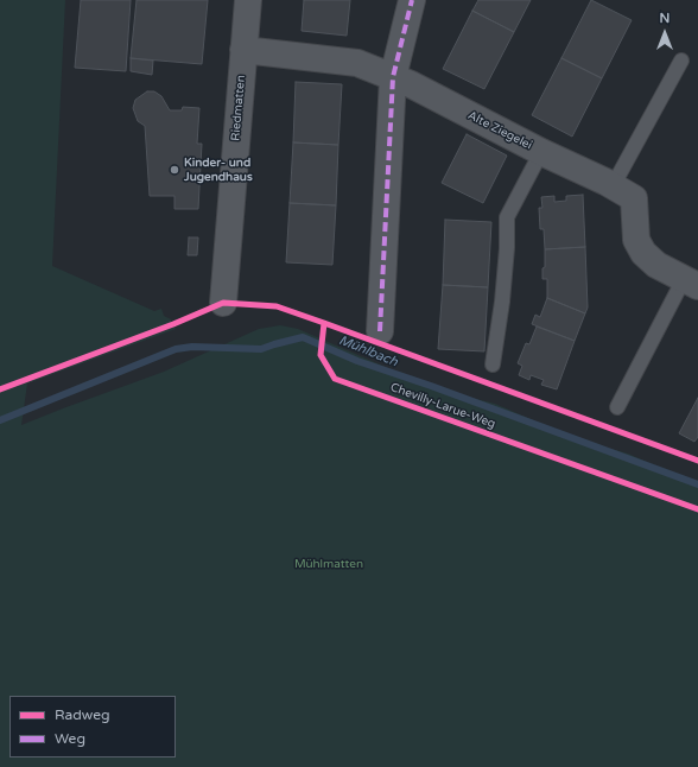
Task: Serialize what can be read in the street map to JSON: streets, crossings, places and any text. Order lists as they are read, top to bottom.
{
  "streets": {
    "street": ["Riedmatten", "Alte Ziegelei"],
    "cycle path": ["Chevilly-Larue-Weg"]
  },
  "crossings": [
    ["Riedmatten", "Alte Ziegelei"]
  ],
  "water": ["Mühlbach"],
  "parks": ["Mühlmatten"],
  "places": ["Kinder- und Jugendhaus"],
  "legend": ["Radweg", "Weg"],
  "north": "top"
}
